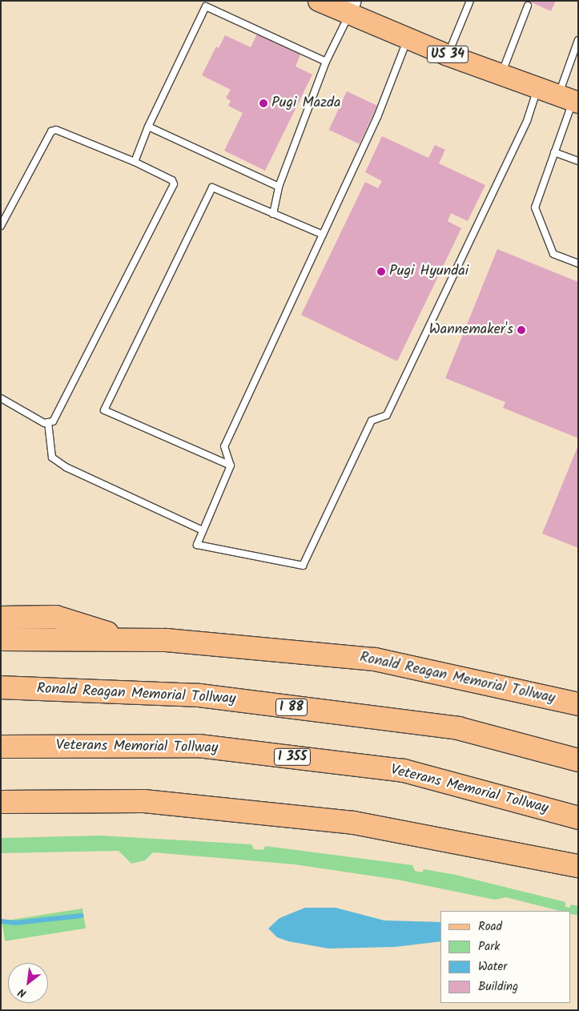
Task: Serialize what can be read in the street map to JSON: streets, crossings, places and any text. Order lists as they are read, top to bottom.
{
  "streets": {
    "highway": [
      "Ronald Reagan Memorial Tollway",
      "I 88",
      "Veterans Memorial Tollway",
      "I 355"
    ],
    "main road": ["US 34"]
  },
  "places": ["Pugi Mazda", "Pugi Hyundai", "Wannemaker's"],
  "legend": [
    "Road",
    "Park",
    "Water",
    "Building"
  ],
  "north": "bottom left"
}
